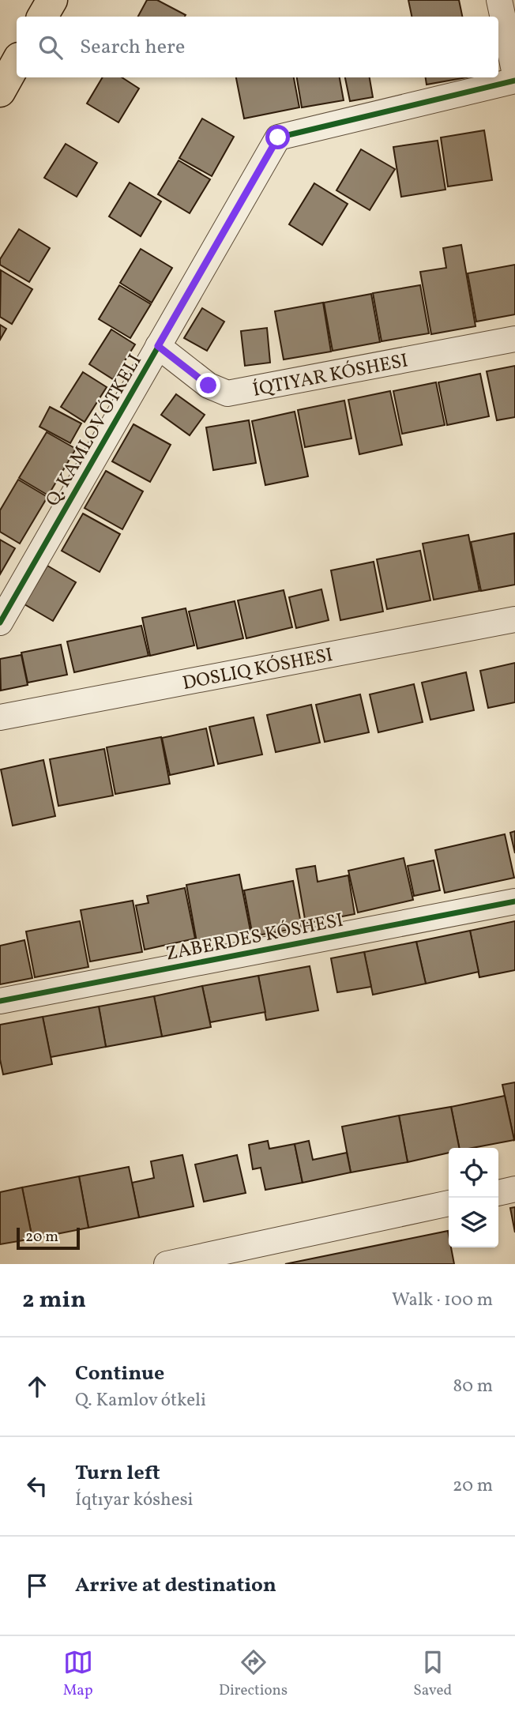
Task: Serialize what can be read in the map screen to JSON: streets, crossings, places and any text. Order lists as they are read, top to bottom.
{
  "streets": {
    "street": ["Q. KAMLOV ÓTKELI", "ZABERDES KÓSHESI"]
  },
  "scale_bar": "20 m",
  "page": {
    "search": "Search here",
    "scale": "20 m",
    "heading": ["2 min", "Walk · 100 m"],
    "list": [
      ["Continue", "Q. Kamlov ótkeli", "80 m"],
      ["Turn left", "Íqtıyar kóshesi", "20 m"],
      "Arrive at destination"
    ],
    "nav": ["Map", "Directions", "Saved"]
  }
}
